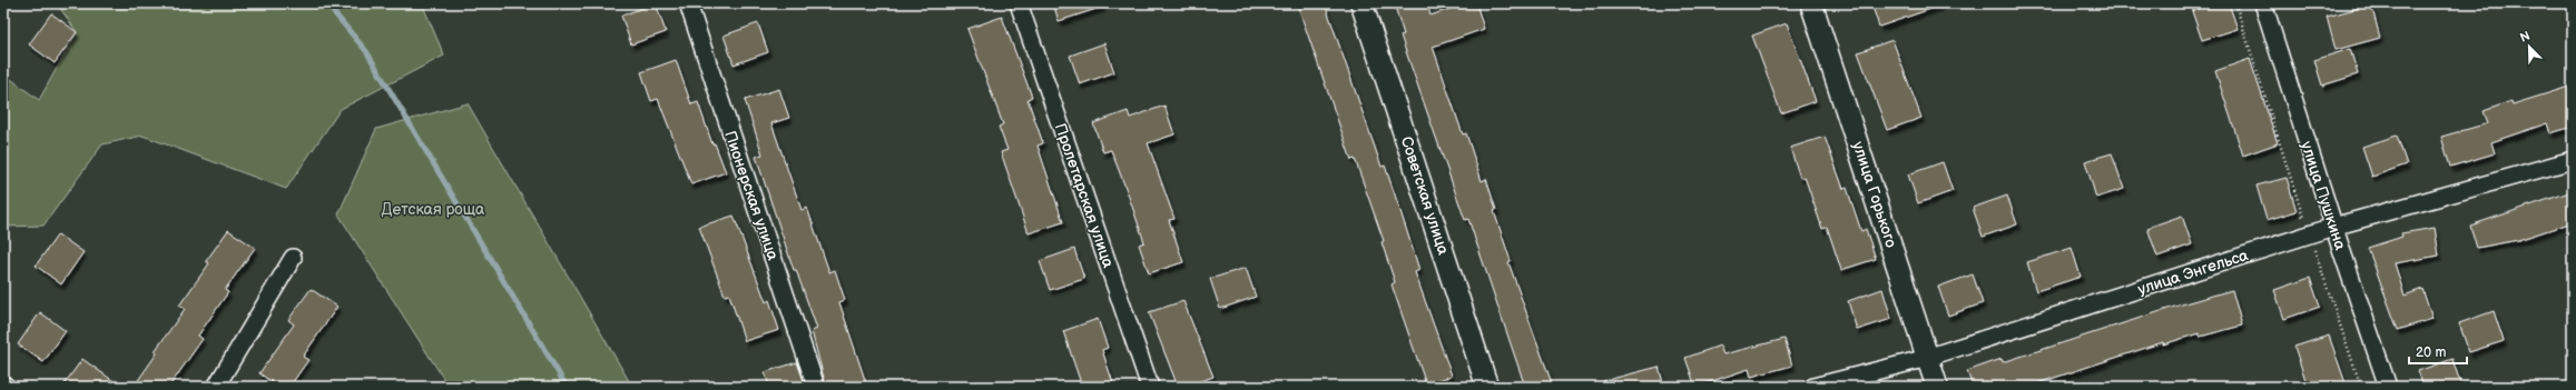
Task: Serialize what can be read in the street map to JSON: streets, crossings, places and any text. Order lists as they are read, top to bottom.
{
  "streets": {
    "street": [
      "улица Горького",
      "Пионерская улица",
      "Пролетарская улица",
      "Советская улица",
      "улица Пушкина",
      "улица Энгельса"
    ]
  },
  "crossings": [
    ["улица Горького", "улица Энгельса"],
    ["улица Пушкина", "улица Энгельса"]
  ],
  "parks": ["Детская роща"],
  "scale_bar": "20 m",
  "north": "top left"
}
